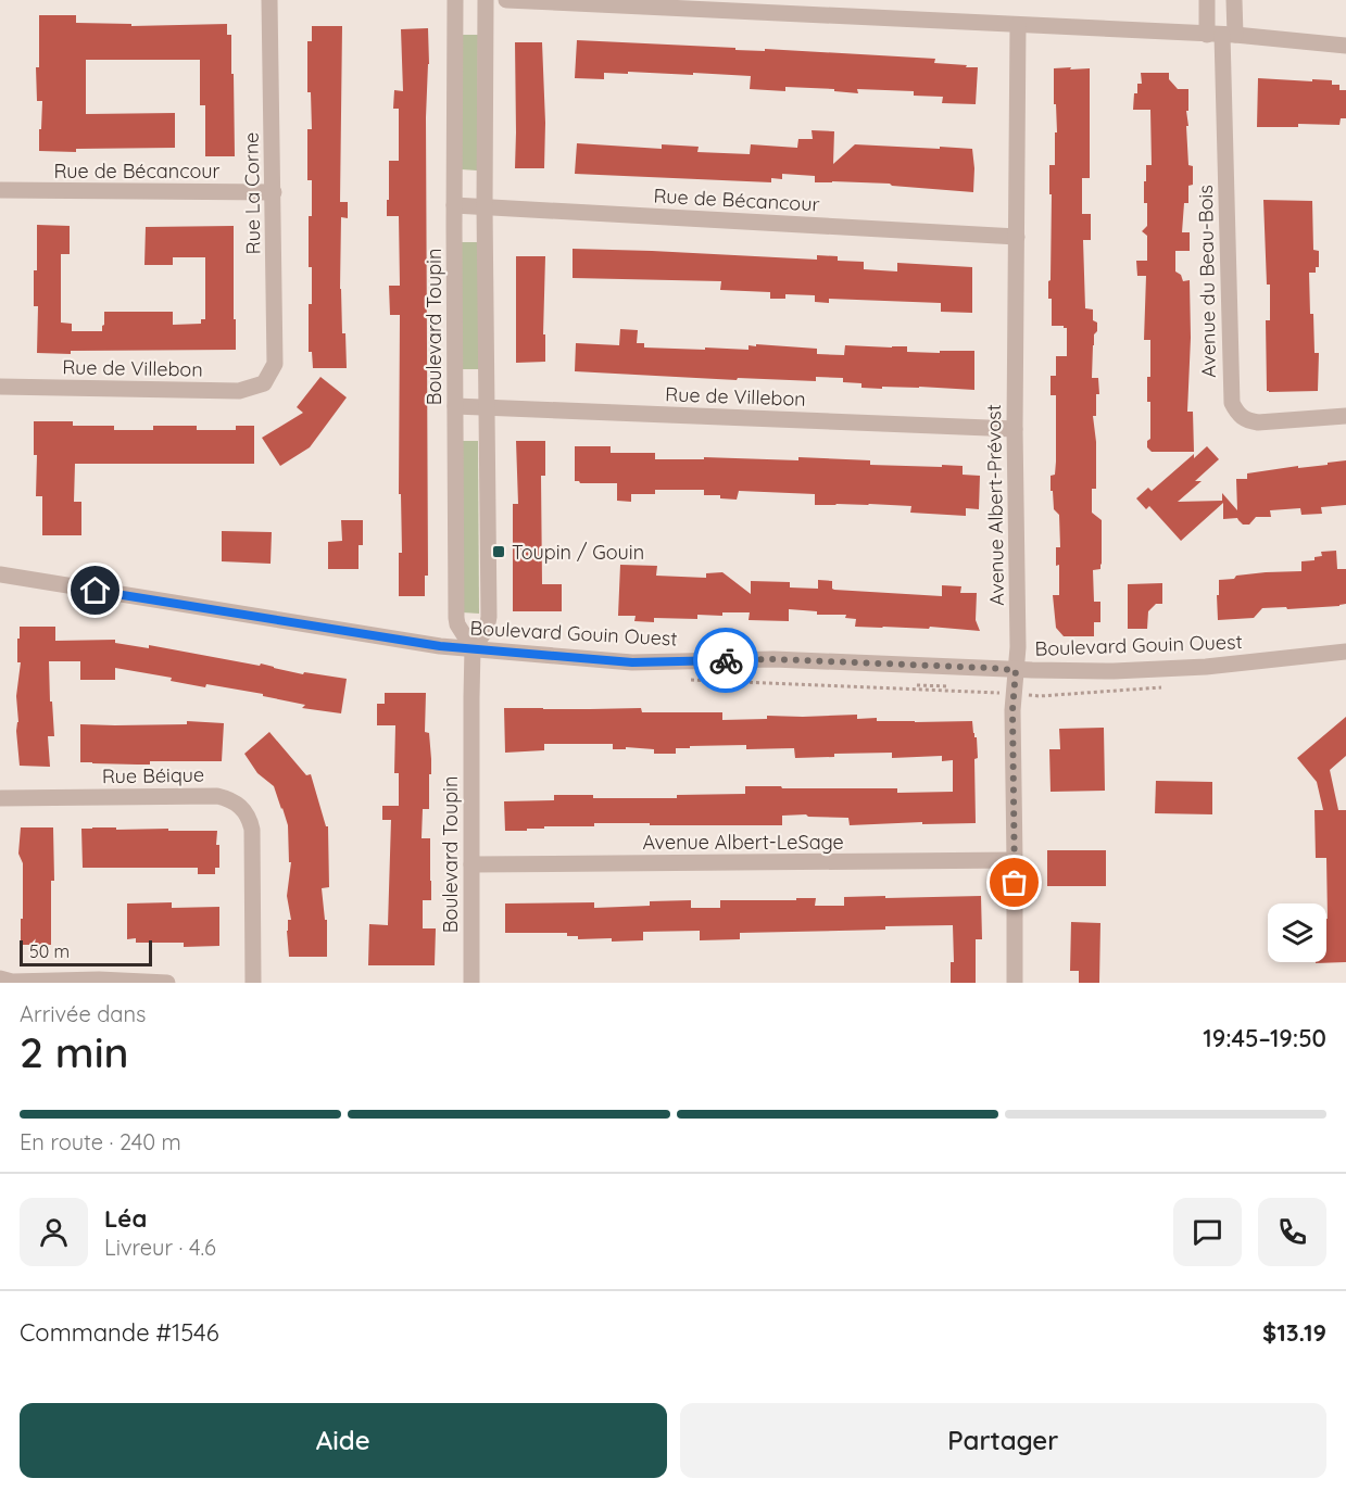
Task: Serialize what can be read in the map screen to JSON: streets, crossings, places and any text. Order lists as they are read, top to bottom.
{
  "streets": {
    "street": [
      "Rue de Bécancour",
      "Rue La Corne",
      "Avenue du Beau-Bois",
      "Boulevard Toupin",
      "Rue de Villebon",
      "Avenue Albert-Prévost",
      "Boulevard Gouin Ouest",
      "Rue Béique",
      "Avenue Albert-LeSage"
    ]
  },
  "crossings": [
    ["Rue de Bécancour", "Rue La Corne"],
    ["Rue de Bécancour", "Boulevard Toupin"],
    ["Rue de Bécancour", "Avenue Albert-Prévost"],
    ["Rue La Corne", "Rue de Villebon"],
    ["Boulevard Toupin", "Rue de Villebon"],
    ["Boulevard Toupin", "Boulevard Gouin Ouest"],
    ["Boulevard Toupin", "Avenue Albert-LeSage"],
    ["Rue de Villebon", "Avenue Albert-Prévost"],
    ["Avenue Albert-Prévost", "Boulevard Gouin Ouest"],
    ["Avenue Albert-Prévost", "Avenue Albert-LeSage"]
  ],
  "places": {
    "transit": ["Toupin / Gouin"]
  },
  "scale_bar": "50 m",
  "page": {
    "scale": "50 m",
    "heading": ["2 min", "Arrivée dans", "19:45–19:50"],
    "panel": [
      "Léa",
      "Livreur · 4.6",
      "Commande #1546",
      "$13.19"
    ],
    "bar": "En route · 240 m",
    "buttons": ["Aide", "Partager"]
  }
}
